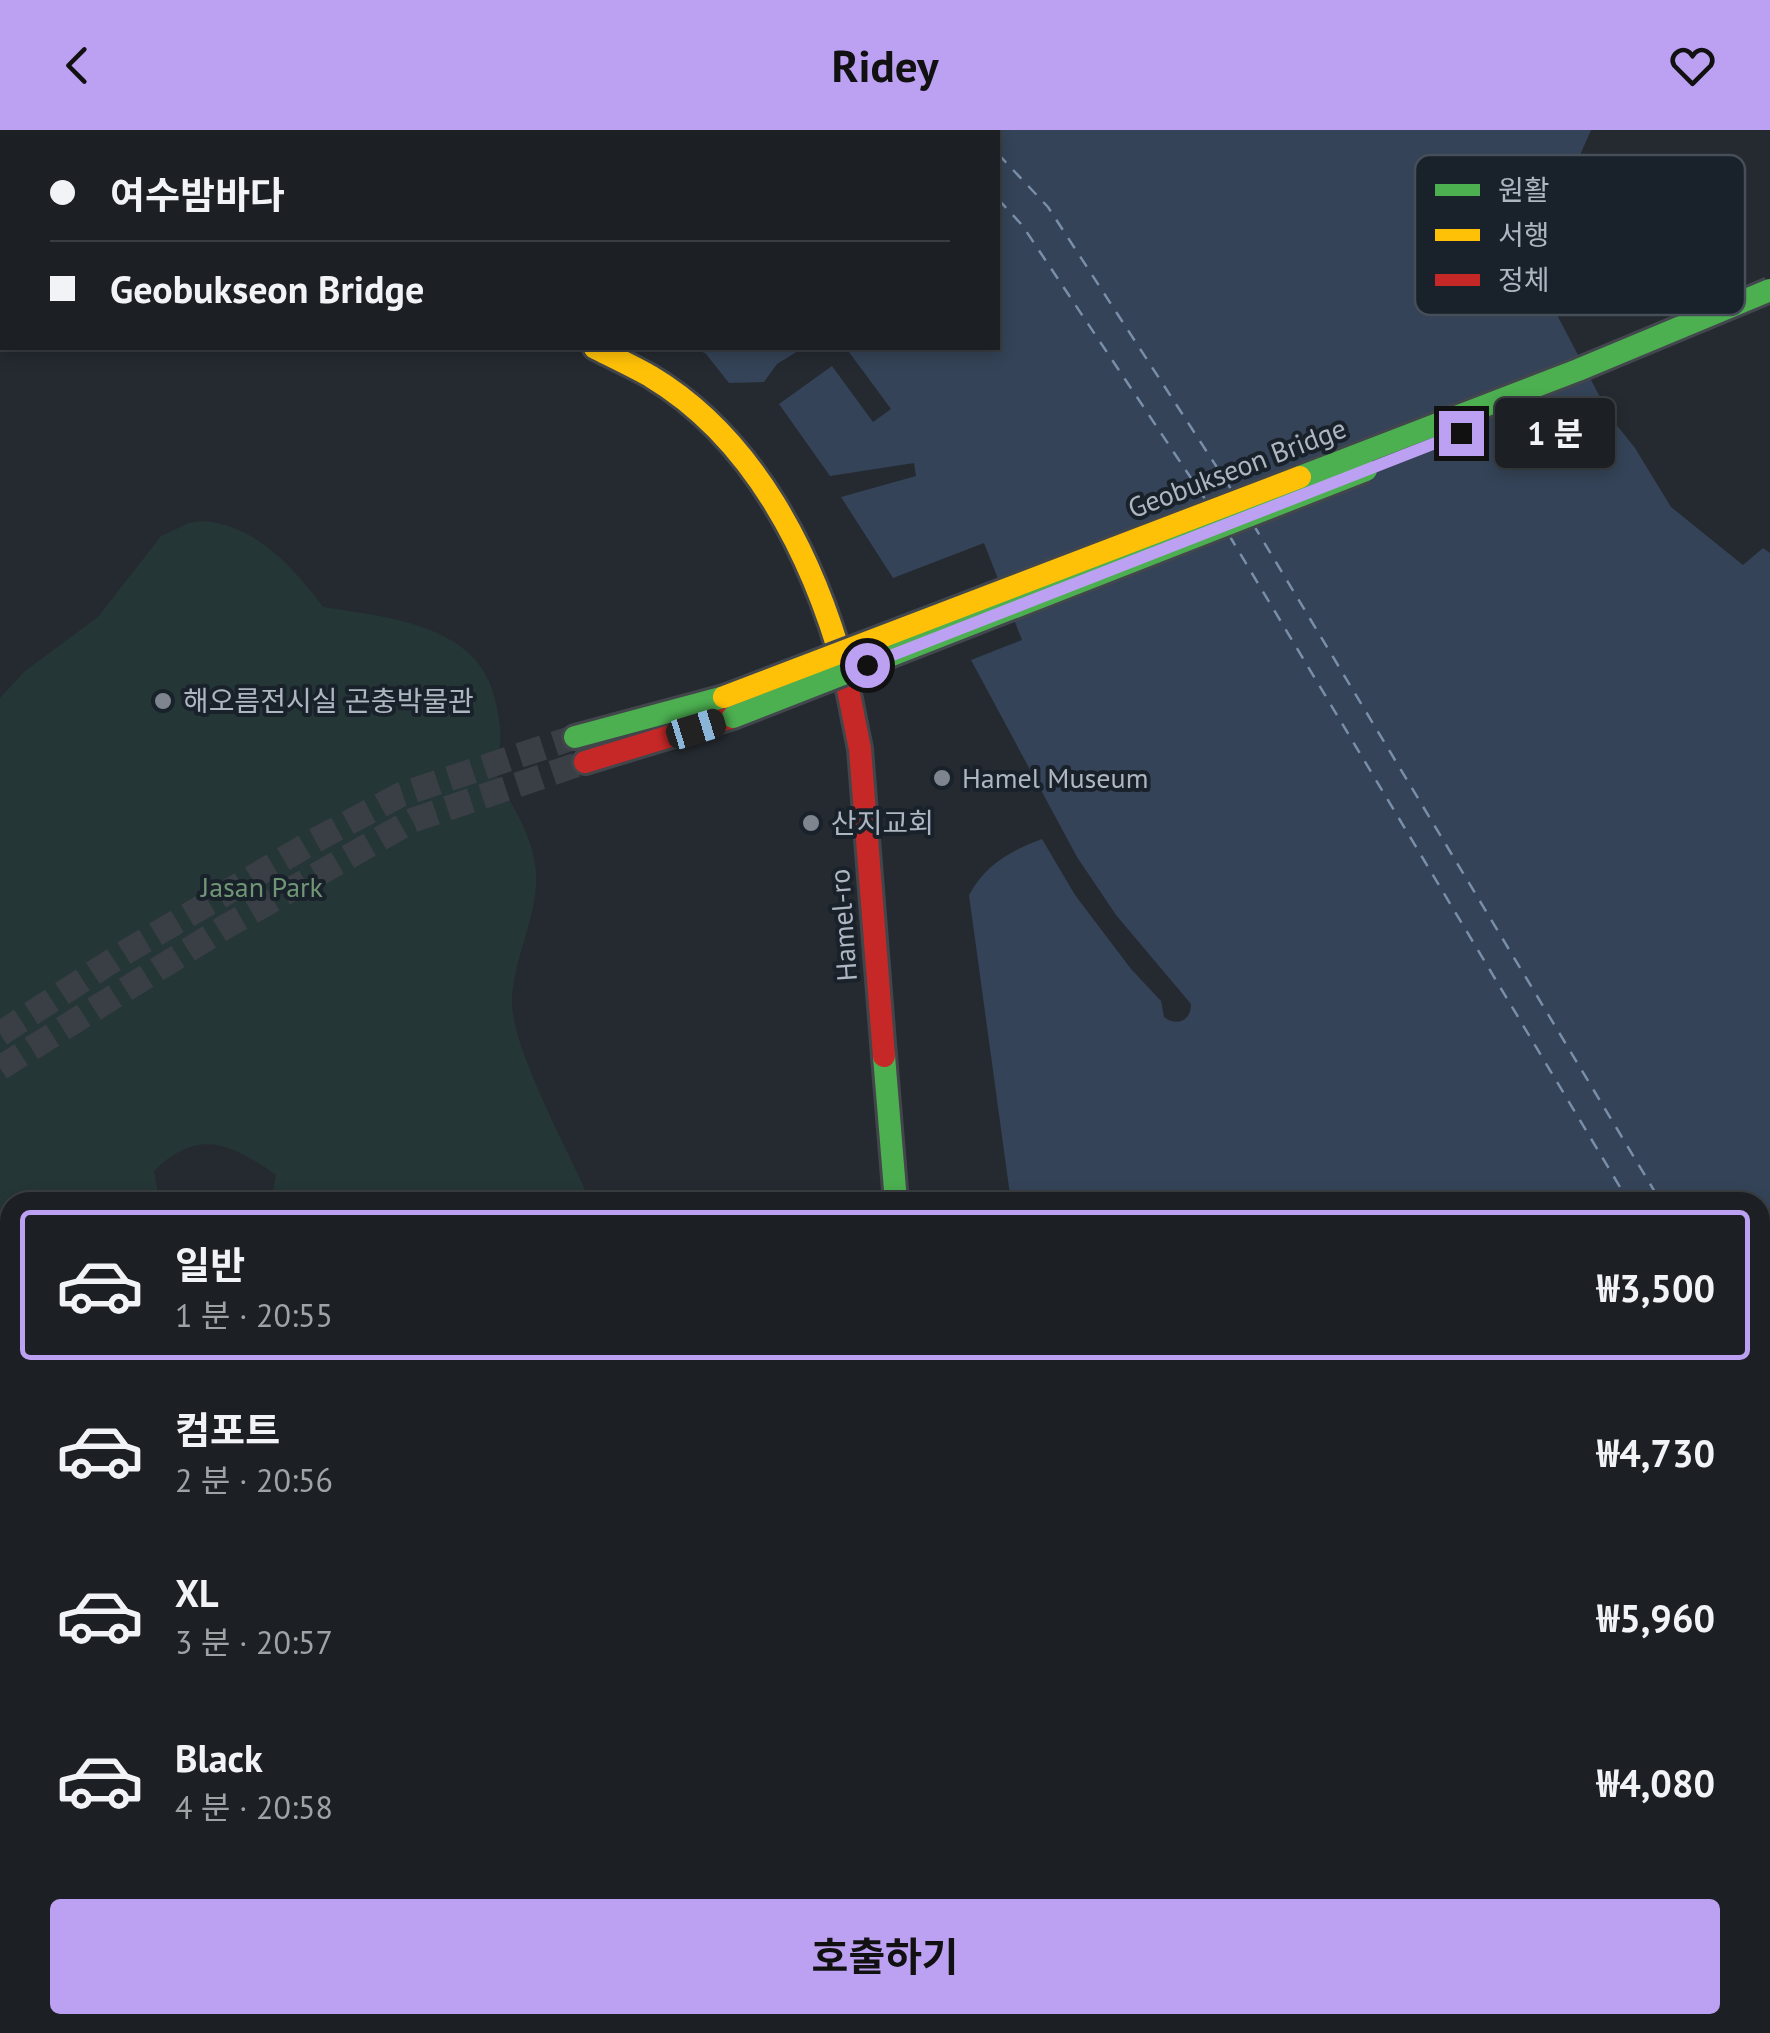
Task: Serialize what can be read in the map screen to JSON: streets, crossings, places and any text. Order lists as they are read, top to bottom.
{
  "streets": {
    "main road": ["Geobukseon Bridge", "Hamel-ro"]
  },
  "parks": ["Jasan Park"],
  "places": ["해오름전시실 곤충박물관", "Hamel Museum", "산지교회"],
  "legend": ["원활", "서행", "정체"],
  "page": {
    "header": "Ridey",
    "banner": ["여수밤바다", "Geobukseon Bridge"],
    "bubble": "1 분",
    "list": [
      {
        "name": "일반",
        "note": "1 분 · 20:55",
        "value": "₩3,500"
      },
      {
        "name": "컴포트",
        "note": "2 분 · 20:56",
        "value": "₩4,730"
      },
      {
        "name": "XL",
        "note": "3 분 · 20:57",
        "value": "₩5,960"
      },
      {
        "name": "Black",
        "note": "4 분 · 20:58",
        "value": "₩4,080"
      }
    ],
    "buttons": "호출하기"
  }
}
